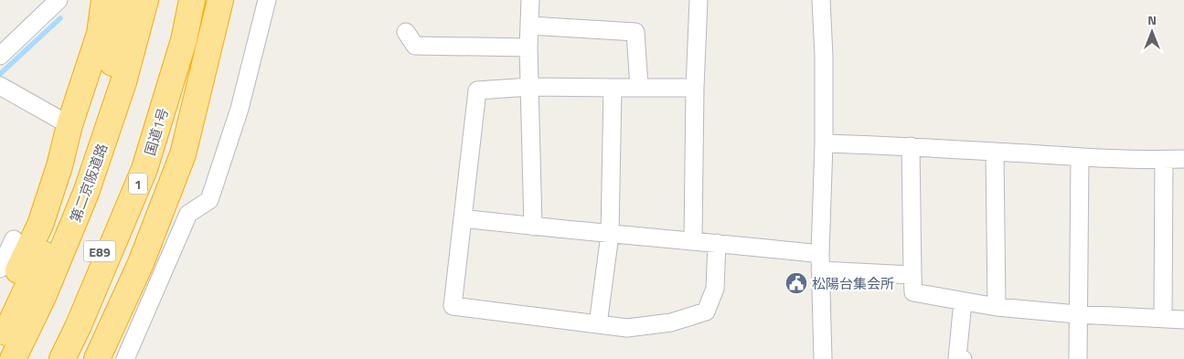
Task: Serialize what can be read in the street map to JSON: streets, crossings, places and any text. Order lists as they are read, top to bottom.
{
  "streets": {
    "highway": [
      "国道1号",
      "第二京阪道路",
      "1",
      "E89"
    ]
  },
  "places": {
    "public building": ["松陽台集会所"]
  },
  "north": "top"
}
